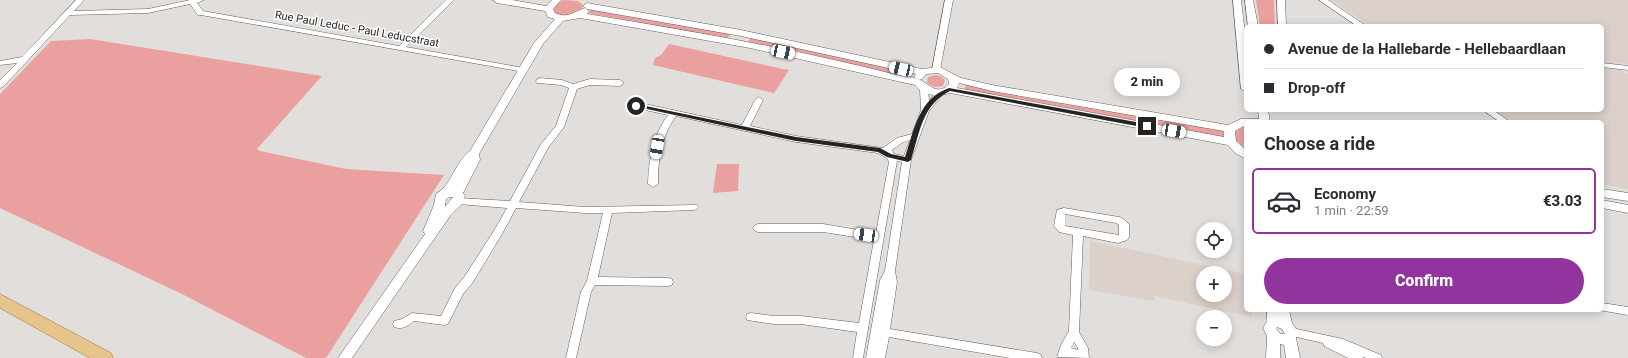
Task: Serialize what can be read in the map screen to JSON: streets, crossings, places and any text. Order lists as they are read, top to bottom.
{
  "streets": {
    "street": ["Rue Paul Leduc - Paul Leducstraat"]
  },
  "page": {
    "banner": ["Avenue de la Hallebarde - Hellebaardlaan", "Drop-off"],
    "bubble": "2 min",
    "heading": "Choose a ride",
    "list": [
      {
        "name": "Economy",
        "note": "1 min · 22:59",
        "value": "€3.03"
      }
    ],
    "map_buttons": ["+", "−"],
    "buttons": "Confirm"
  }
}
